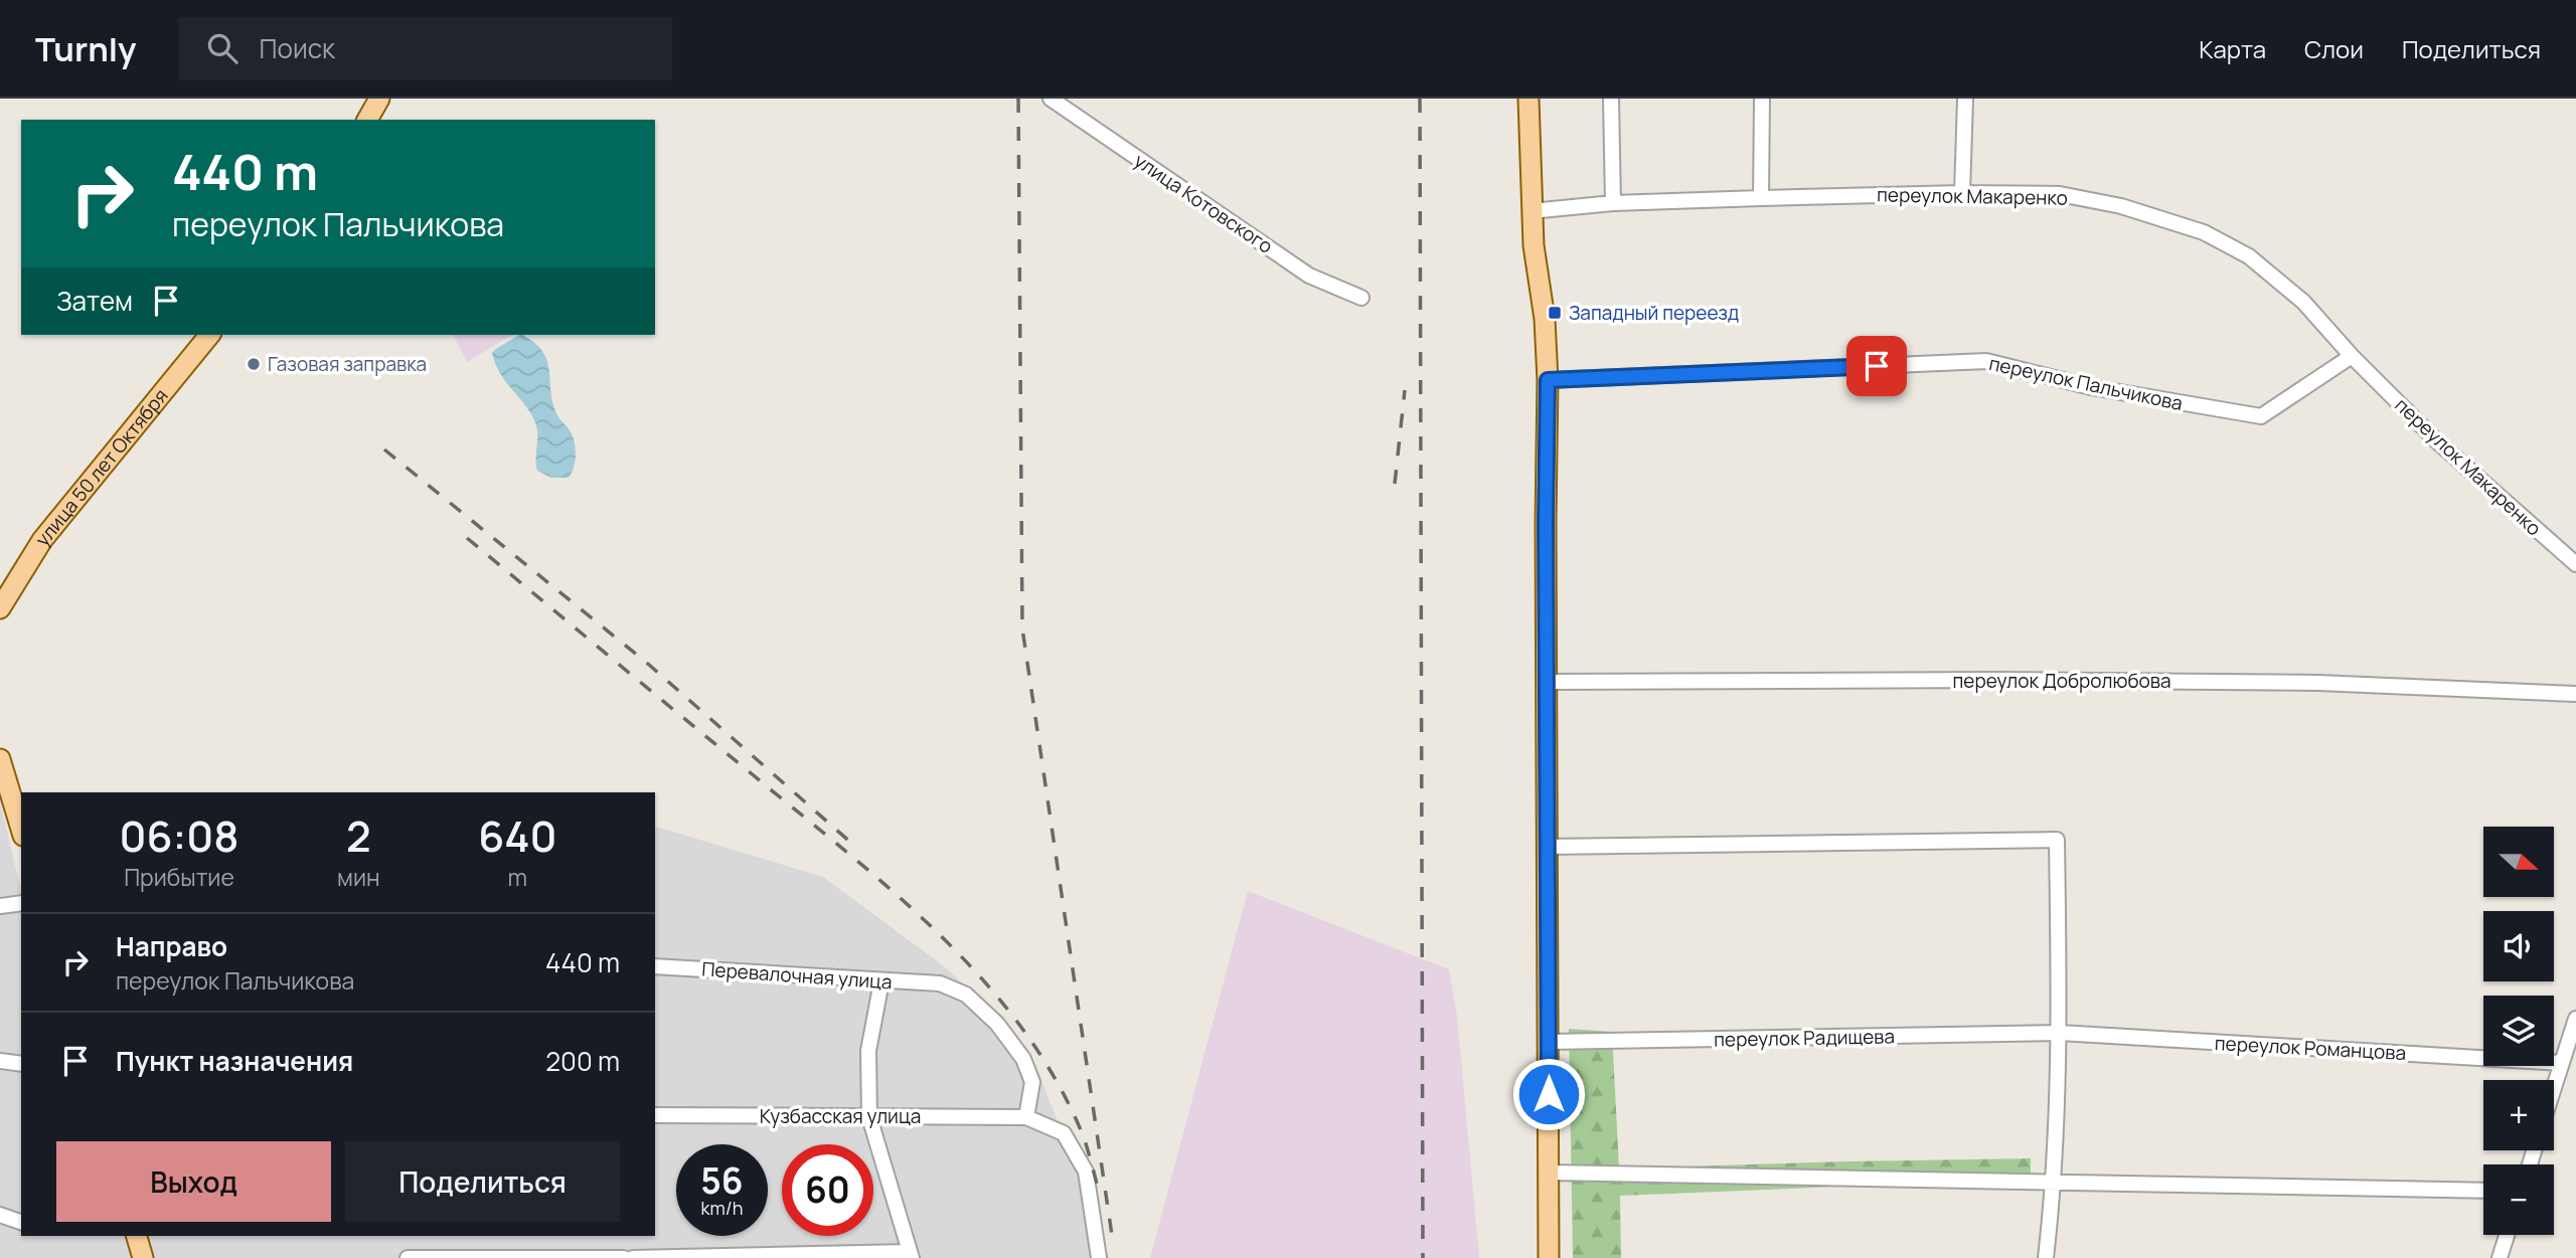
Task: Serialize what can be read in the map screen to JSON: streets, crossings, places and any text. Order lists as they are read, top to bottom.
{
  "streets": {
    "main road": ["улица 50 лет Октября"],
    "street": [
      "переулок Макаренко",
      "улица Котовского",
      "переулок Пальчикова",
      "переулок Добролюбова",
      "Перевалочная улица",
      "переулок Радищева",
      "переулок Романцова",
      "Кузбасская улица"
    ]
  },
  "crossings": [
    ["переулок Макаренко", "переулок Пальчикова"],
    ["Перевалочная улица", "Кузбасская улица"],
    ["переулок Радищева", "переулок Романцова"]
  ],
  "places": {
    "transit": ["Западный переезд"],
    "other": ["Газовая заправка"]
  },
  "north": "right",
  "page": {
    "header": "Turnly",
    "search": "Поиск",
    "nav": ["Карта", "Слои", "Поделиться"],
    "turn": ["440 m", "переулок Пальчикова"],
    "then": "Затем",
    "eta": [
      "06:08",
      "Прибытие",
      "2",
      "мин",
      "640",
      "m"
    ],
    "map_buttons": ["+", "−"],
    "list": [
      {
        "name": "Направо",
        "note": "переулок Пальчикова",
        "value": "440 m"
      },
      {
        "name": "Пункт назначения",
        "value": "200 m"
      }
    ],
    "buttons": ["Выход", "Поделиться"],
    "speed": "56 km/h",
    "limit": "60"
  }
}
